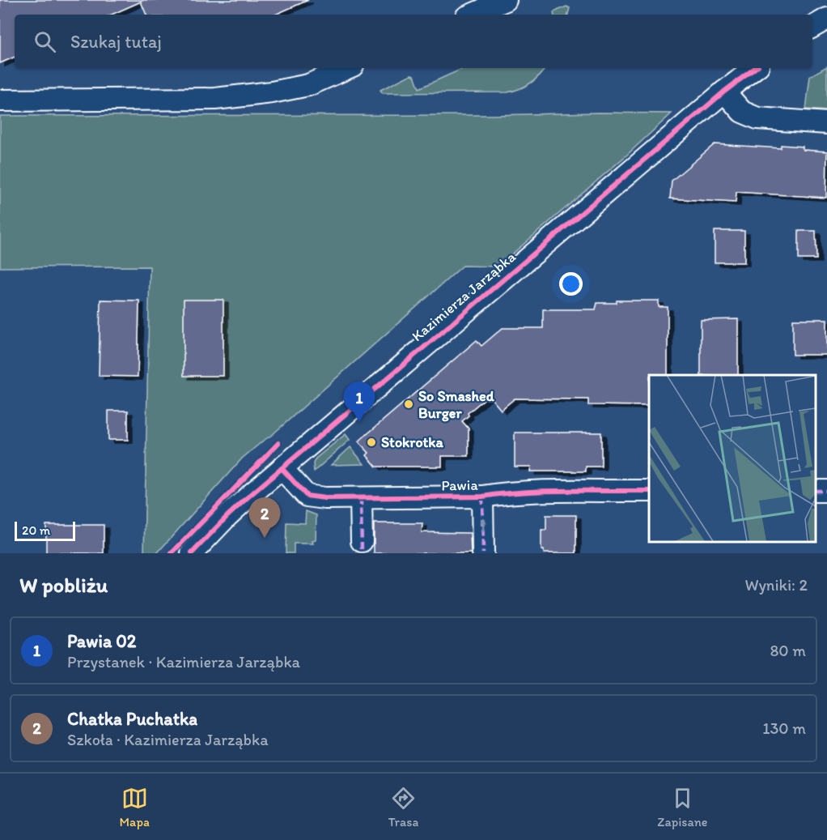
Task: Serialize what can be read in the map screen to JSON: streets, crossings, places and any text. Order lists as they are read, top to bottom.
{
  "streets": {
    "street": ["Kazimierza Jarząbka", "Pawia"]
  },
  "crossings": [
    ["Kazimierza Jarząbka", "Pawia"]
  ],
  "places": ["So Smashed Burger", "Stokrotka"],
  "scale_bar": "20 m",
  "page": {
    "search": "Szukaj tutaj",
    "pins": ["1", "2"],
    "scale": "20 m",
    "heading": ["W pobliżu", "Wyniki: 2"],
    "list": [
      {
        "mark": "1",
        "name": "Pawia 02",
        "note": "Przystanek · Kazimierza Jarząbka",
        "value": "80 m"
      },
      {
        "mark": "2",
        "name": "Chatka Puchatka",
        "note": "Szkoła · Kazimierza Jarząbka",
        "value": "130 m"
      }
    ],
    "nav": ["Mapa", "Trasa", "Zapisane"]
  }
}
